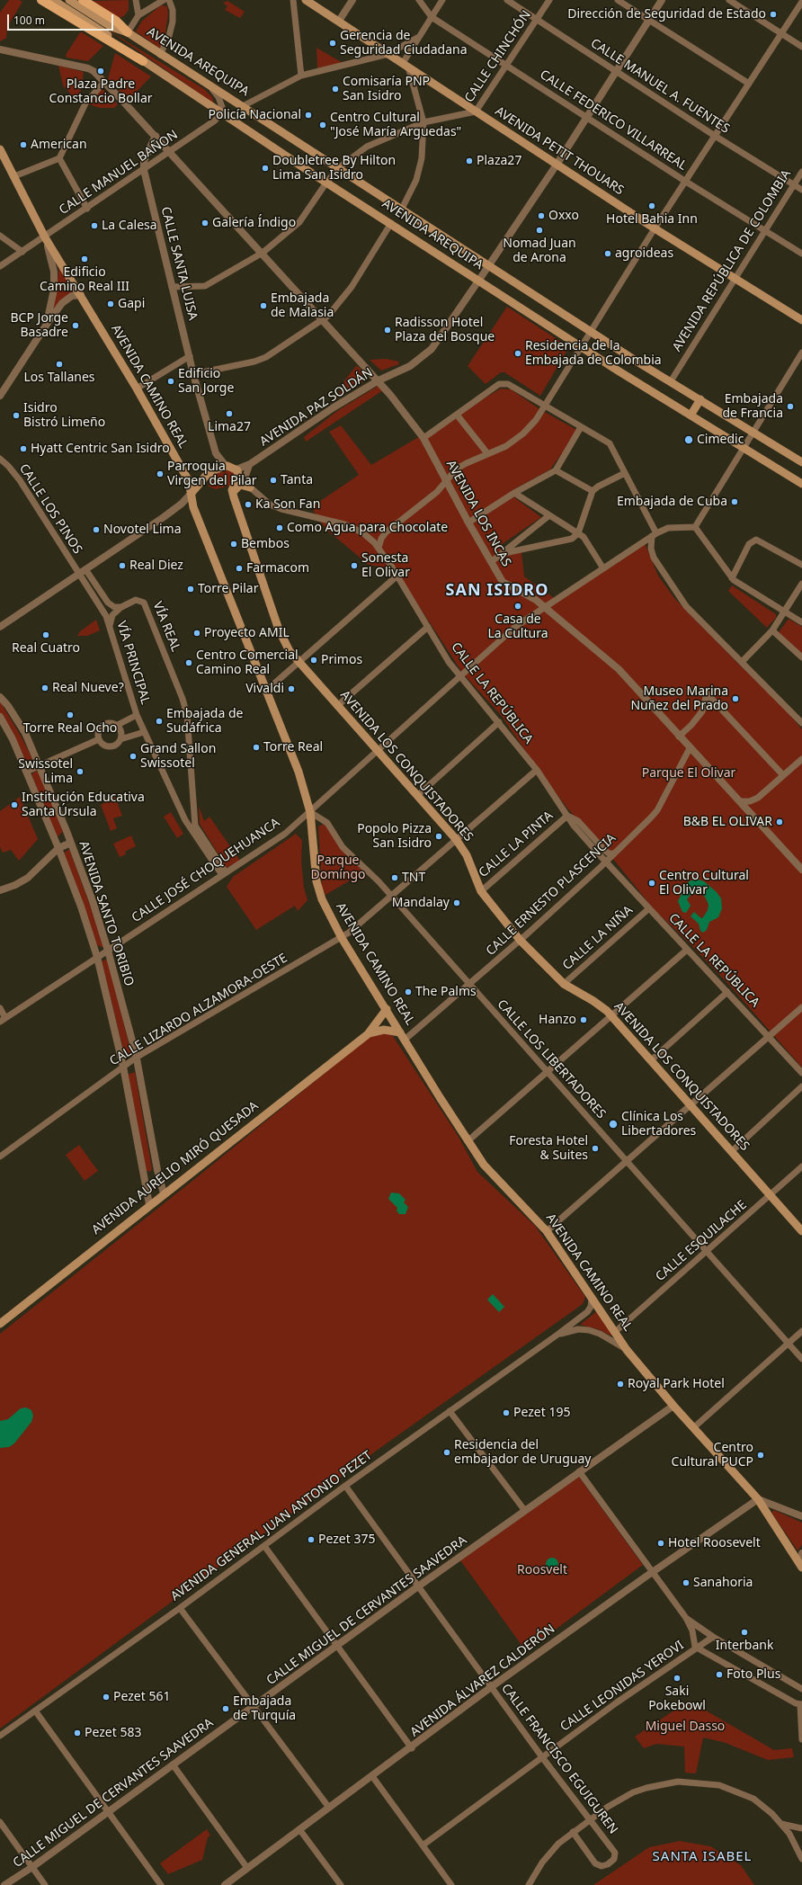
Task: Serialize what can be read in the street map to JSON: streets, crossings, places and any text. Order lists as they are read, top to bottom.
{
  "streets": {
    "main road": [
      "AVENIDA AREQUIPA",
      "AVENIDA PETIT THOUARS",
      "AVENIDA CAMINO REAL",
      "AVENIDA LOS CONQUISTADORES",
      "AVENIDA AURELIO MIRÓ QUESADA"
    ],
    "street": [
      "CALLE CHINCHÓN",
      "CALLE MANUEL A. FUENTES",
      "CALLE FEDERICO VILLARREAL",
      "CALLE MANUEL BAÑON",
      "AVENIDA REPÚBLICA DE COLOMBIA",
      "CALLE SANTA LUISA",
      "AVENIDA PAZ SOLDÁN",
      "CALLE LOS PINOS",
      "AVENIDA LOS INCAS",
      "VÍA REAL",
      "VÍA PRINCIPAL",
      "CALLE LA REPÚBLICA",
      "CALLE LA PINTA",
      "CALLE JOSÉ CHOQUEHUANCA",
      "CALLE ERNESTO PLASCENCIA",
      "AVENIDA SANTO TORIBIO",
      "CALLE LA NIÑA",
      "CALLE LIZARDO ALZAMORA-OESTE",
      "CALLE LOS LIBERTADORES",
      "CALLE ESQUILACHE",
      "AVENIDA GENERAL JUAN ANTONIO PEZET",
      "CALLE MIGUEL DE CERVANTES SAAVEDRA",
      "AVENIDA ÁLVAREZ CALDERÓN",
      "CALLE LEONIDAS YEROVI",
      "CALLE FRANCISCO EGUIGUREN"
    ]
  },
  "crossings": [
    ["CALLE CHINCHÓN", "AVENIDA AREQUIPA"],
    ["CALLE CHINCHÓN", "CALLE MANUEL A. FUENTES"],
    ["CALLE CHINCHÓN", "CALLE FEDERICO VILLARREAL"],
    ["CALLE CHINCHÓN", "AVENIDA PETIT THOUARS"],
    ["CALLE CHINCHÓN", "CALLE SANTA LUISA"],
    ["CALLE CHINCHÓN", "AVENIDA LOS INCAS"],
    ["AVENIDA AREQUIPA", "CALLE MANUEL BAÑON"],
    ["AVENIDA AREQUIPA", "AVENIDA REPÚBLICA DE COLOMBIA"],
    ["AVENIDA AREQUIPA", "AVENIDA PAZ SOLDÁN"],
    ["CALLE MANUEL A. FUENTES", "AVENIDA REPÚBLICA DE COLOMBIA"],
    ["CALLE MANUEL A. FUENTES", "AVENIDA PAZ SOLDÁN"],
    ["CALLE FEDERICO VILLARREAL", "AVENIDA REPÚBLICA DE COLOMBIA"],
    ["CALLE FEDERICO VILLARREAL", "AVENIDA PAZ SOLDÁN"],
    ["AVENIDA PETIT THOUARS", "AVENIDA REPÚBLICA DE COLOMBIA"],
    ["AVENIDA PETIT THOUARS", "AVENIDA PAZ SOLDÁN"],
    ["CALLE MANUEL BAÑON", "CALLE SANTA LUISA"],
    ["CALLE MANUEL BAÑON", "AVENIDA CAMINO REAL"],
    ["CALLE MANUEL BAÑON", "AVENIDA LOS INCAS"],
    ["CALLE SANTA LUISA", "AVENIDA LOS INCAS"],
    ["AVENIDA CAMINO REAL", "CALLE JOSÉ CHOQUEHUANCA"],
    ["AVENIDA CAMINO REAL", "CALLE ERNESTO PLASCENCIA"],
    ["AVENIDA CAMINO REAL", "CALLE LIZARDO ALZAMORA-OESTE"],
    ["AVENIDA CAMINO REAL", "CALLE LOS LIBERTADORES"],
    ["AVENIDA CAMINO REAL", "AVENIDA AURELIO MIRÓ QUESADA"],
    ["AVENIDA CAMINO REAL", "CALLE ESQUILACHE"],
    ["AVENIDA CAMINO REAL", "AVENIDA GENERAL JUAN ANTONIO PEZET"],
    ["AVENIDA CAMINO REAL", "CALLE MIGUEL DE CERVANTES SAAVEDRA"],
    ["AVENIDA CAMINO REAL", "AVENIDA ÁLVAREZ CALDERÓN"],
    ["AVENIDA PAZ SOLDÁN", "AVENIDA LOS INCAS"],
    ["CALLE LOS PINOS", "VÍA PRINCIPAL"],
    ["AVENIDA LOS INCAS", "CALLE JOSÉ CHOQUEHUANCA"],
    ["AVENIDA LOS INCAS", "CALLE ERNESTO PLASCENCIA"],
    ["VÍA REAL", "VÍA PRINCIPAL"],
    ["VÍA REAL", "CALLE JOSÉ CHOQUEHUANCA"],
    ["VÍA PRINCIPAL", "CALLE JOSÉ CHOQUEHUANCA"],
    ["CALLE LA REPÚBLICA", "CALLE LA PINTA"],
    ["CALLE LA REPÚBLICA", "CALLE JOSÉ CHOQUEHUANCA"],
    ["CALLE LA REPÚBLICA", "CALLE ERNESTO PLASCENCIA"],
    ["CALLE LA REPÚBLICA", "CALLE LA NIÑA"],
    ["CALLE LA REPÚBLICA", "CALLE LIZARDO ALZAMORA-OESTE"],
    ["AVENIDA LOS CONQUISTADORES", "CALLE LA PINTA"],
    ["AVENIDA LOS CONQUISTADORES", "CALLE JOSÉ CHOQUEHUANCA"],
    ["AVENIDA LOS CONQUISTADORES", "CALLE ERNESTO PLASCENCIA"],
    ["AVENIDA LOS CONQUISTADORES", "CALLE LA NIÑA"],
    ["AVENIDA LOS CONQUISTADORES", "CALLE LIZARDO ALZAMORA-OESTE"],
    ["AVENIDA LOS CONQUISTADORES", "CALLE ESQUILACHE"],
    ["CALLE JOSÉ CHOQUEHUANCA", "AVENIDA SANTO TORIBIO"],
    ["CALLE JOSÉ CHOQUEHUANCA", "CALLE LOS LIBERTADORES"],
    ["CALLE ERNESTO PLASCENCIA", "CALLE LOS LIBERTADORES"],
    ["AVENIDA SANTO TORIBIO", "CALLE LIZARDO ALZAMORA-OESTE"],
    ["AVENIDA SANTO TORIBIO", "AVENIDA AURELIO MIRÓ QUESADA"],
    ["CALLE LIZARDO ALZAMORA-OESTE", "CALLE LOS LIBERTADORES"],
    ["CALLE LOS LIBERTADORES", "CALLE ESQUILACHE"],
    ["AVENIDA GENERAL JUAN ANTONIO PEZET", "CALLE FRANCISCO EGUIGUREN"],
    ["CALLE MIGUEL DE CERVANTES SAAVEDRA", "CALLE FRANCISCO EGUIGUREN"],
    ["AVENIDA ÁLVAREZ CALDERÓN", "CALLE FRANCISCO EGUIGUREN"],
    ["CALLE LEONIDAS YEROVI", "CALLE FRANCISCO EGUIGUREN"]
  ],
  "districts": ["SAN ISIDRO", "SANTA ISABEL"],
  "parks": [
    "Parque El Olivar",
    "Parque Domíngo",
    "Roosvelt",
    "Miguel Dasso"
  ],
  "places": [
    "Dirección de Seguridad de Estado",
    "Gerencia de Seguridad Ciudadana",
    "Plaza Padre Constancio Bollar",
    "Comisaría PNP San Isidro",
    "Policía Nacional",
    "Centro Cultural \"José María Arguedas\"",
    "American",
    "Plaza27",
    "Doubletree By Hilton Lima San Isidro",
    "Hotel Bahia Inn",
    "Oxxo",
    "Galería Índigo",
    "La Calesa",
    "Nomad Juan de Arona",
    "agroideas",
    "Edificio Camino Real III",
    "Gapi",
    "Embajada de Malasia",
    "BCP Jorge Basadre",
    "Radisson Hotel Plaza del Bosque",
    "Residencia de la Embajada de Colombia",
    "Los Tallanes",
    "Edificio San Jorge",
    "Embajada de Francia",
    "Lima27",
    "Isidro Bistró Limeño",
    "Cimedic",
    "Hyatt Centric San Isidro",
    "Parroquia Virgen del Pilar",
    "Tanta",
    "Embajada de Cuba",
    "Ka Son Fan",
    "Como Agua para Chocolate",
    "Novotel Lima",
    "Bembos",
    "Real Diez",
    "Sonesta El Olivar",
    "Farmacom",
    "Torre Pilar",
    "Casa de La Cultura",
    "Proyecto AMIL",
    "Real Cuatro",
    "Primos",
    "Centro Comercial Camino Real",
    "Real Nueve?",
    "Vivaldi",
    "Museo Marina Nuñez del Prado",
    "Torre Real Ocho",
    "Embajada de Sudáfrica",
    "Torre Real",
    "Grand Sallon Swissotel",
    "Swissotel Lima",
    "Institución Educativa Santa Úrsula",
    "B&B EL OLIVAR",
    "Popolo Pizza San Isidro",
    "TNT",
    "Centro Cultural El Olivar",
    "Mandalay",
    "The Palms",
    "Hanzo",
    "Clínica Los Libertadores",
    "Foresta Hotel & Suites",
    "Royal Park Hotel",
    "Pezet 195",
    "Residencia del embajador de Uruguay",
    "Centro Cultural PUCP",
    "Pezet 375",
    "Hotel Roosevelt",
    "Sanahoria",
    "Interbank",
    "Foto Plus",
    "Saki Pokebowl",
    "Pezet 561",
    "Embajada de Turquía",
    "Pezet 583"
  ],
  "scale_bar": "100 m"
}
